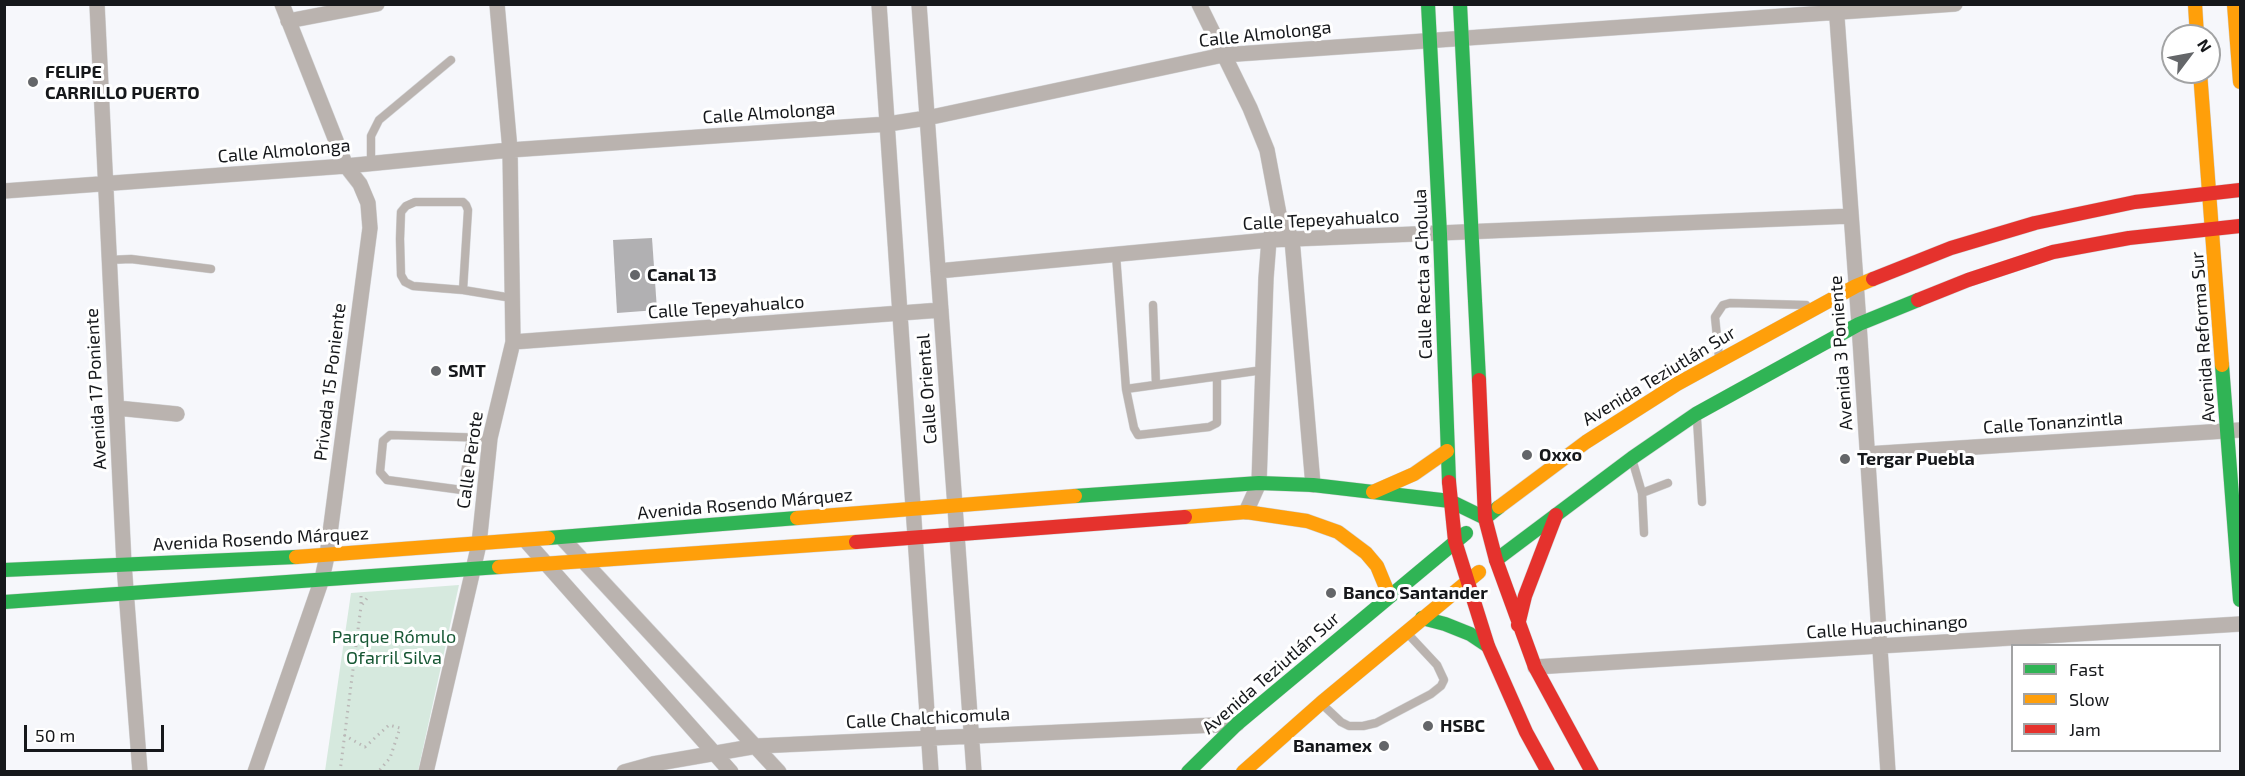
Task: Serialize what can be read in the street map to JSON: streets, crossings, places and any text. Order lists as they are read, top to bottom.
{
  "streets": {
    "main road": [
      "Calle Recta a Cholula",
      "Avenida Reforma Sur",
      "Avenida Teziutlán Sur",
      "Avenida Rosendo Márquez"
    ],
    "street": [
      "Calle Almolonga",
      "Calle Tepeyahualco",
      "Avenida 3 Poniente",
      "Privada 15 Poniente",
      "Avenida 17 Poniente",
      "Calle Oriental",
      "Calle Tonanzintla",
      "Calle Perote",
      "Calle Huauchinango",
      "Calle Chalchicomula"
    ]
  },
  "crossings": [
    ["Calle Almolonga", "Calle Recta a Cholula"],
    ["Calle Almolonga", "Avenida 3 Poniente"],
    ["Calle Almolonga", "Privada 15 Poniente"],
    ["Calle Almolonga", "Avenida 17 Poniente"],
    ["Calle Almolonga", "Calle Oriental"],
    ["Calle Almolonga", "Calle Perote"],
    ["Calle Tepeyahualco", "Calle Recta a Cholula"],
    ["Calle Tepeyahualco", "Avenida 3 Poniente"],
    ["Calle Tepeyahualco", "Calle Oriental"],
    ["Calle Tepeyahualco", "Calle Perote"],
    ["Calle Recta a Cholula", "Avenida Teziutlán Sur"],
    ["Calle Recta a Cholula", "Avenida Rosendo Márquez"],
    ["Avenida Reforma Sur", "Avenida Teziutlán Sur"],
    ["Avenida Reforma Sur", "Calle Tonanzintla"],
    ["Avenida 3 Poniente", "Avenida Teziutlán Sur"],
    ["Avenida 3 Poniente", "Calle Tonanzintla"],
    ["Avenida 3 Poniente", "Calle Huauchinango"],
    ["Avenida Teziutlán Sur", "Avenida Rosendo Márquez"],
    ["Avenida Teziutlán Sur", "Calle Chalchicomula"],
    ["Privada 15 Poniente", "Avenida Rosendo Márquez"],
    ["Avenida 17 Poniente", "Avenida Rosendo Márquez"],
    ["Calle Oriental", "Avenida Rosendo Márquez"],
    ["Calle Oriental", "Calle Chalchicomula"],
    ["Calle Perote", "Avenida Rosendo Márquez"]
  ],
  "parks": ["Parque Rómulo Ofarril Silva"],
  "places": [
    "FELIPE CARRILLO PUERTO",
    "Canal 13",
    "SMT",
    "Oxxo",
    "Tergar Puebla",
    "Banco Santander",
    "HSBC",
    "Banamex"
  ],
  "legend": ["Fast", "Slow", "Jam"],
  "scale_bar": "50 m",
  "north": "top right"
}
